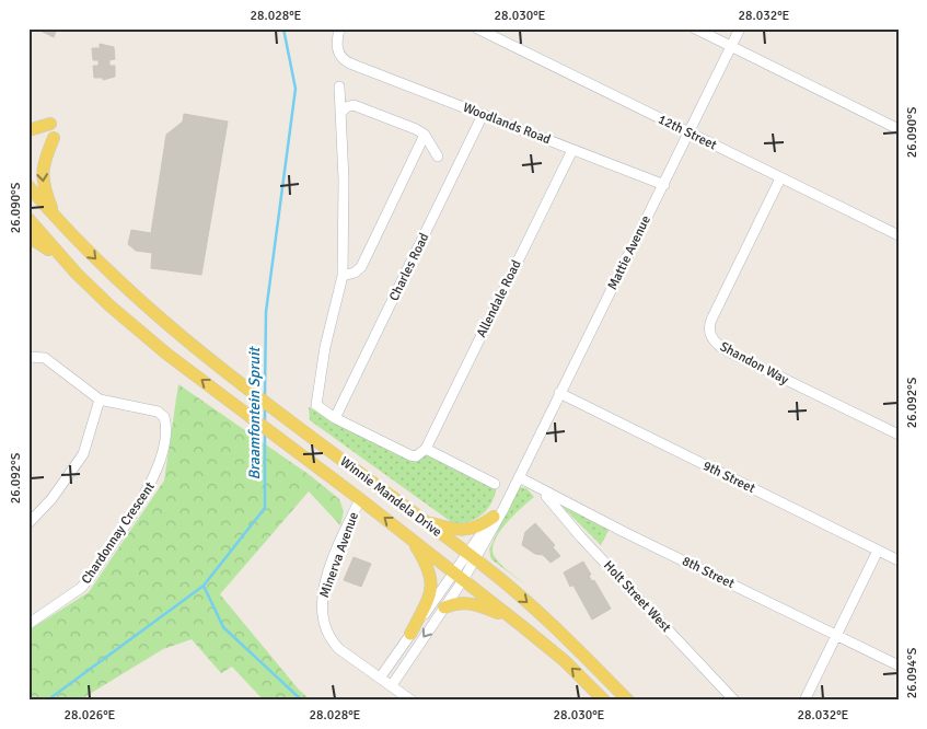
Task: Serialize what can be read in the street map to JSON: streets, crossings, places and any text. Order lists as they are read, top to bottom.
{
  "streets": {
    "main road": ["Winnie Mandela Drive"],
    "street": [
      "Woodlands Road",
      "12th Street",
      "Mattie Avenue",
      "Charles Road",
      "Allendale Road",
      "Shandon Way",
      "9th Street",
      "Chardonnay Crescent",
      "Minerva Avenue",
      "8th Street",
      "Holt Street West"
    ]
  },
  "crossings": [
    ["Woodlands Road", "Mattie Avenue"],
    ["Woodlands Road", "Charles Road"],
    ["Woodlands Road", "Allendale Road"],
    ["12th Street", "Mattie Avenue"],
    ["12th Street", "Shandon Way"],
    ["Mattie Avenue", "9th Street"],
    ["Mattie Avenue", "Winnie Mandela Drive"],
    ["Mattie Avenue", "Minerva Avenue"],
    ["Mattie Avenue", "8th Street"],
    ["Winnie Mandela Drive", "Minerva Avenue"],
    ["8th Street", "Holt Street West"]
  ],
  "water": ["Braamfontein Spruit"],
  "coordinates": [
    "28.028°E",
    "28.030°E",
    "28.032°E",
    "26.090°S",
    "26.092°S",
    "26.094°S",
    "28.026°E"
  ]
}
